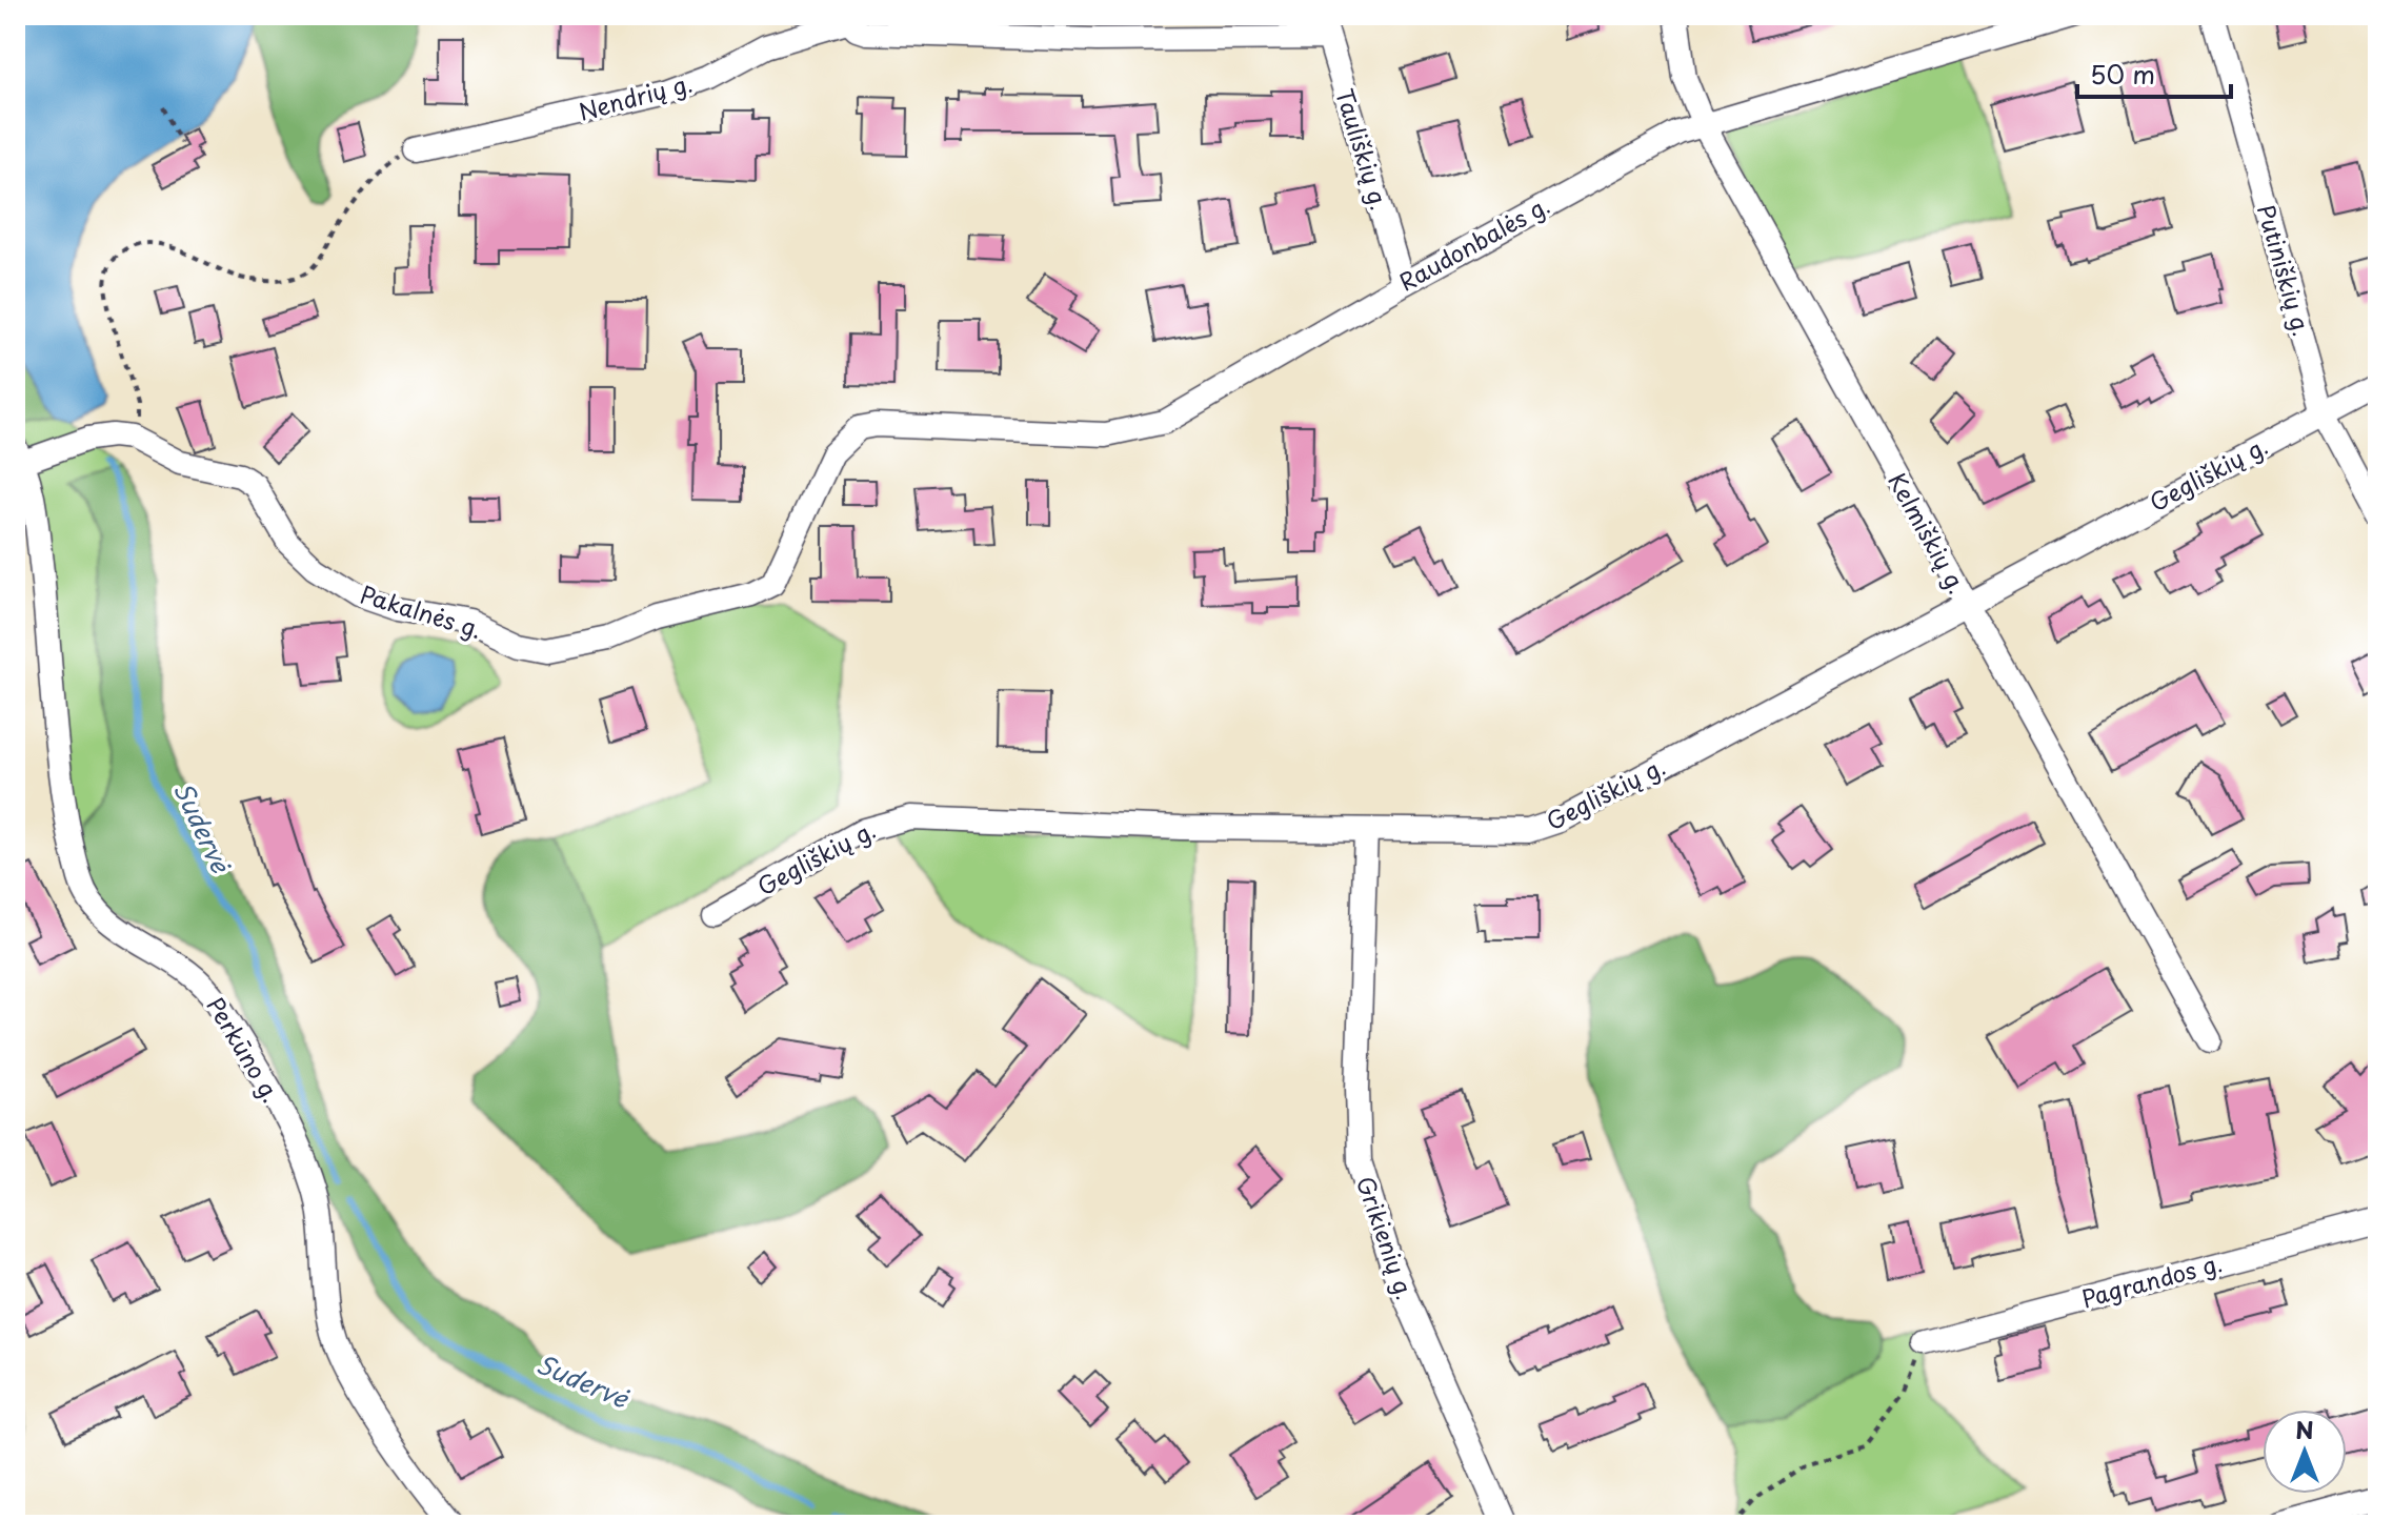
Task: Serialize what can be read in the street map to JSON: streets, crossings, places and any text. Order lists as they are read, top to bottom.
{
  "streets": {
    "street": [
      "Nendrių g.",
      "Tauliškių g.",
      "Raudonbalės g.",
      "Putiniškių g.",
      "Gegliškių g.",
      "Kelmiškių g.",
      "Pakalnės g.",
      "Perkūno g.",
      "Grikienių g.",
      "Pagrandos g."
    ]
  },
  "crossings": [
    ["Tauliškių g.", "Raudonbalės g."],
    ["Raudonbalės g.", "Kelmiškių g."],
    ["Raudonbalės g.", "Pakalnės g."],
    ["Putiniškių g.", "Gegliškių g."],
    ["Gegliškių g.", "Kelmiškių g."],
    ["Gegliškių g.", "Grikienių g."],
    ["Pakalnės g.", "Perkūno g."]
  ],
  "water": ["Sudervė"],
  "scale_bar": "50 m",
  "north": "top"
}
